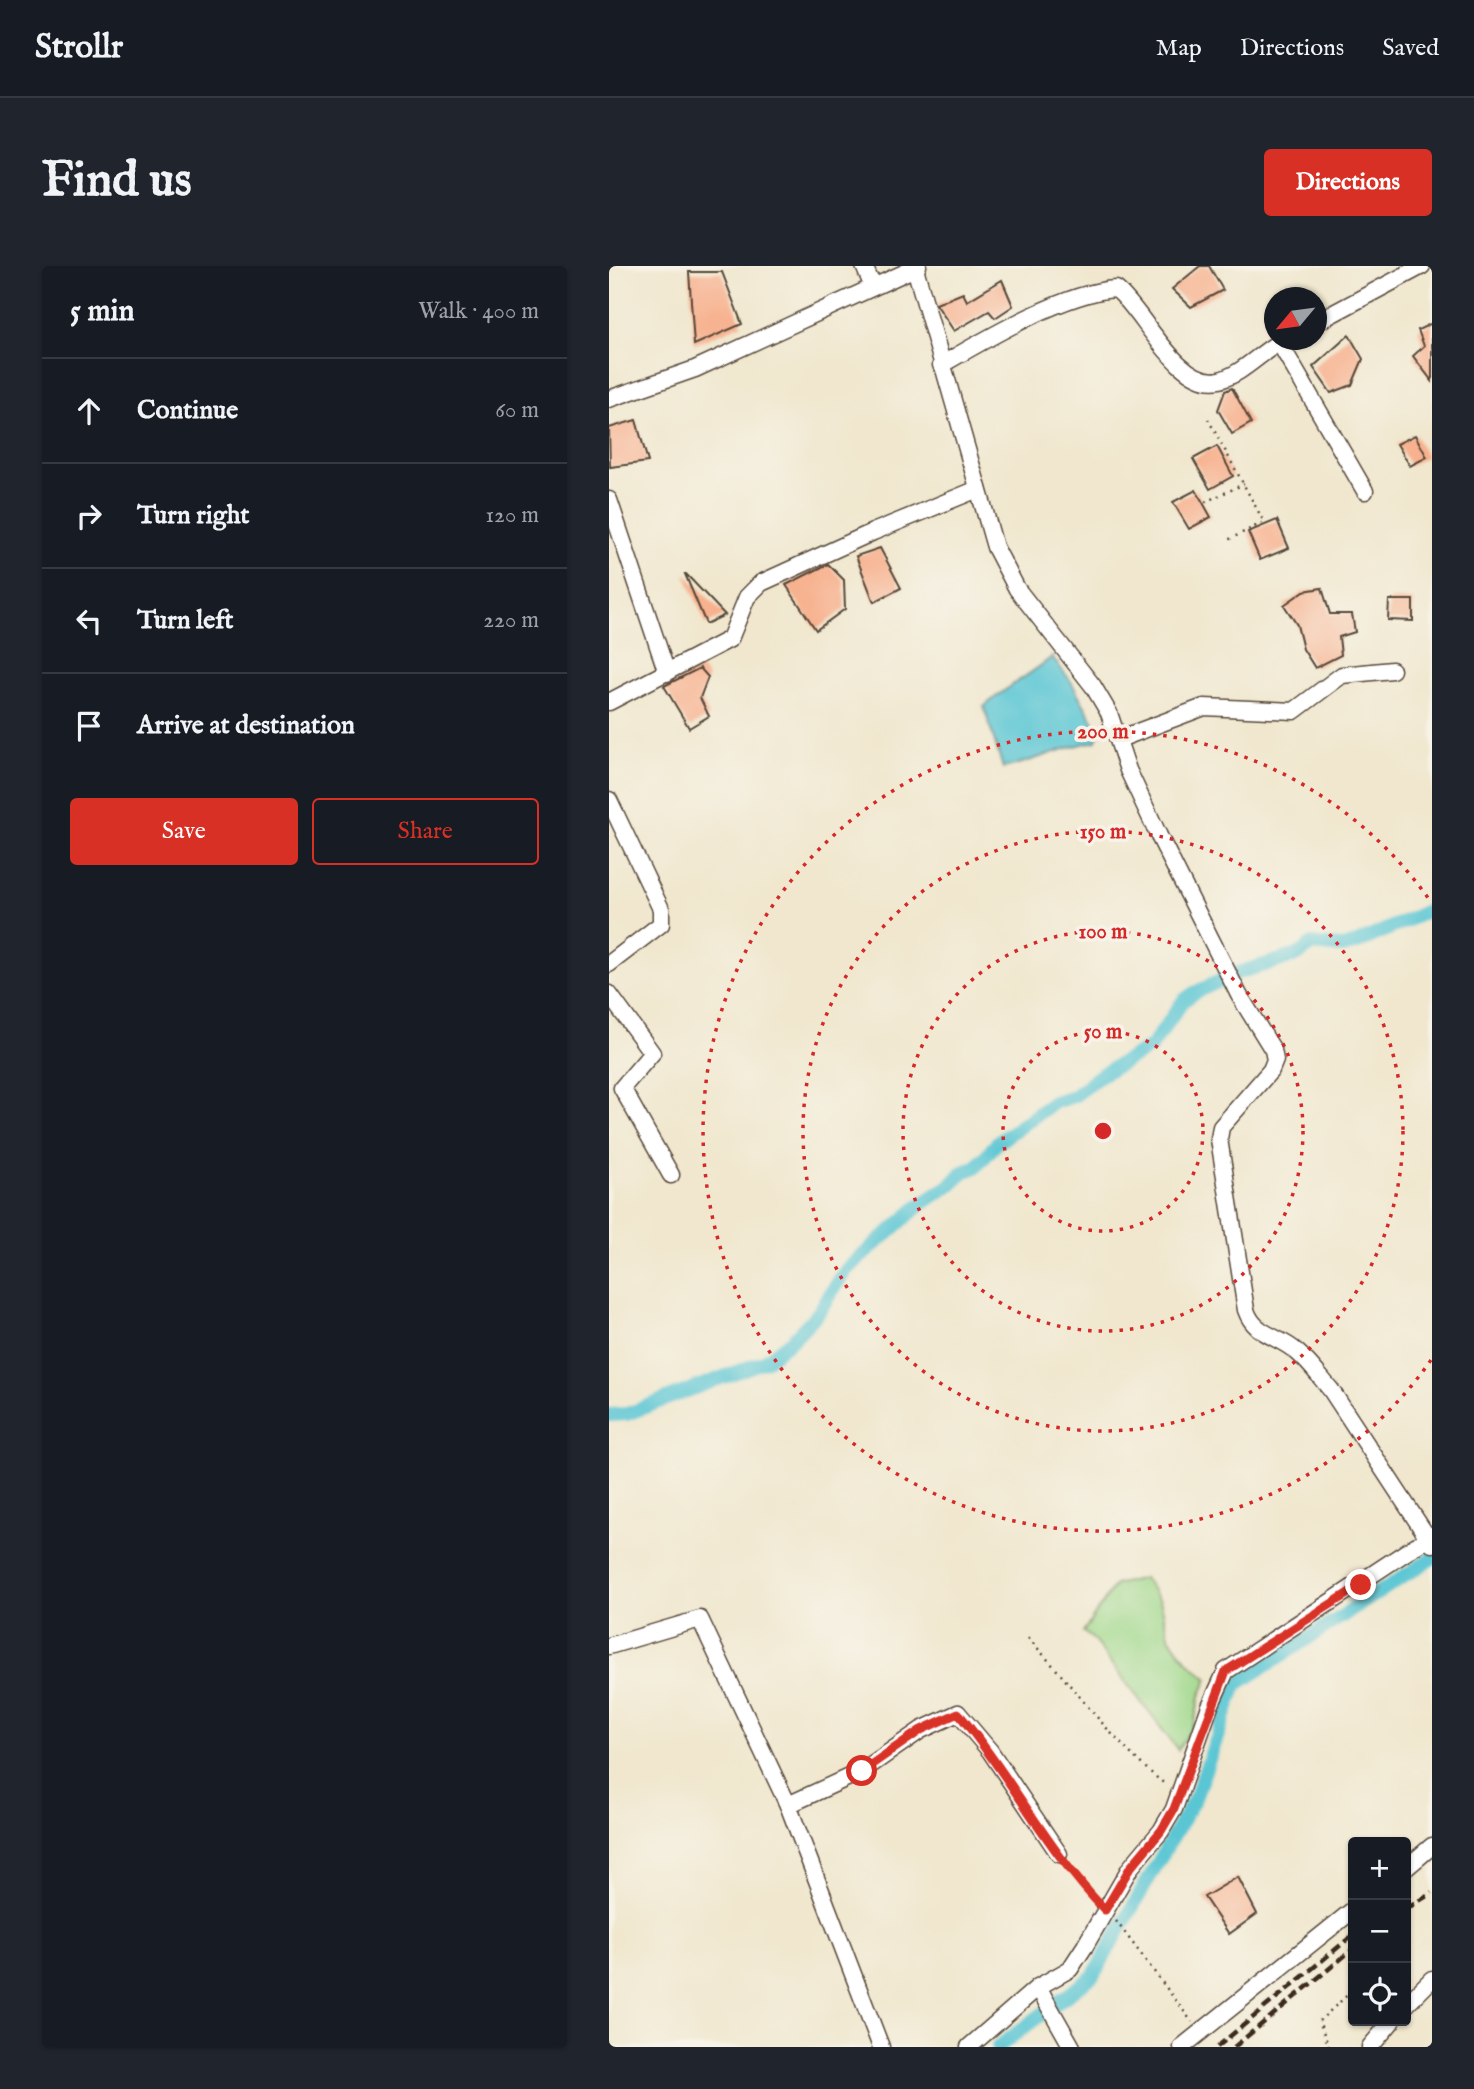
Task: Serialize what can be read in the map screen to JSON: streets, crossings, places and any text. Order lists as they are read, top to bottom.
{
  "north": "bottom left",
  "page": {
    "header": "Strollr",
    "nav": ["Map", "Directions", "Saved"],
    "buttons": [
      "Directions",
      ["Save", "Share"]
    ],
    "title": "Find us",
    "heading": ["5 min", "Walk · 400 m"],
    "list": [
      ["Continue", "60 m"],
      ["Turn right", "120 m"],
      ["Turn left", "220 m"],
      "Arrive at destination"
    ],
    "map_buttons": ["+", "−"]
  },
  "rings": [
    "200 m",
    "150 m",
    "100 m",
    "50 m"
  ]
}
